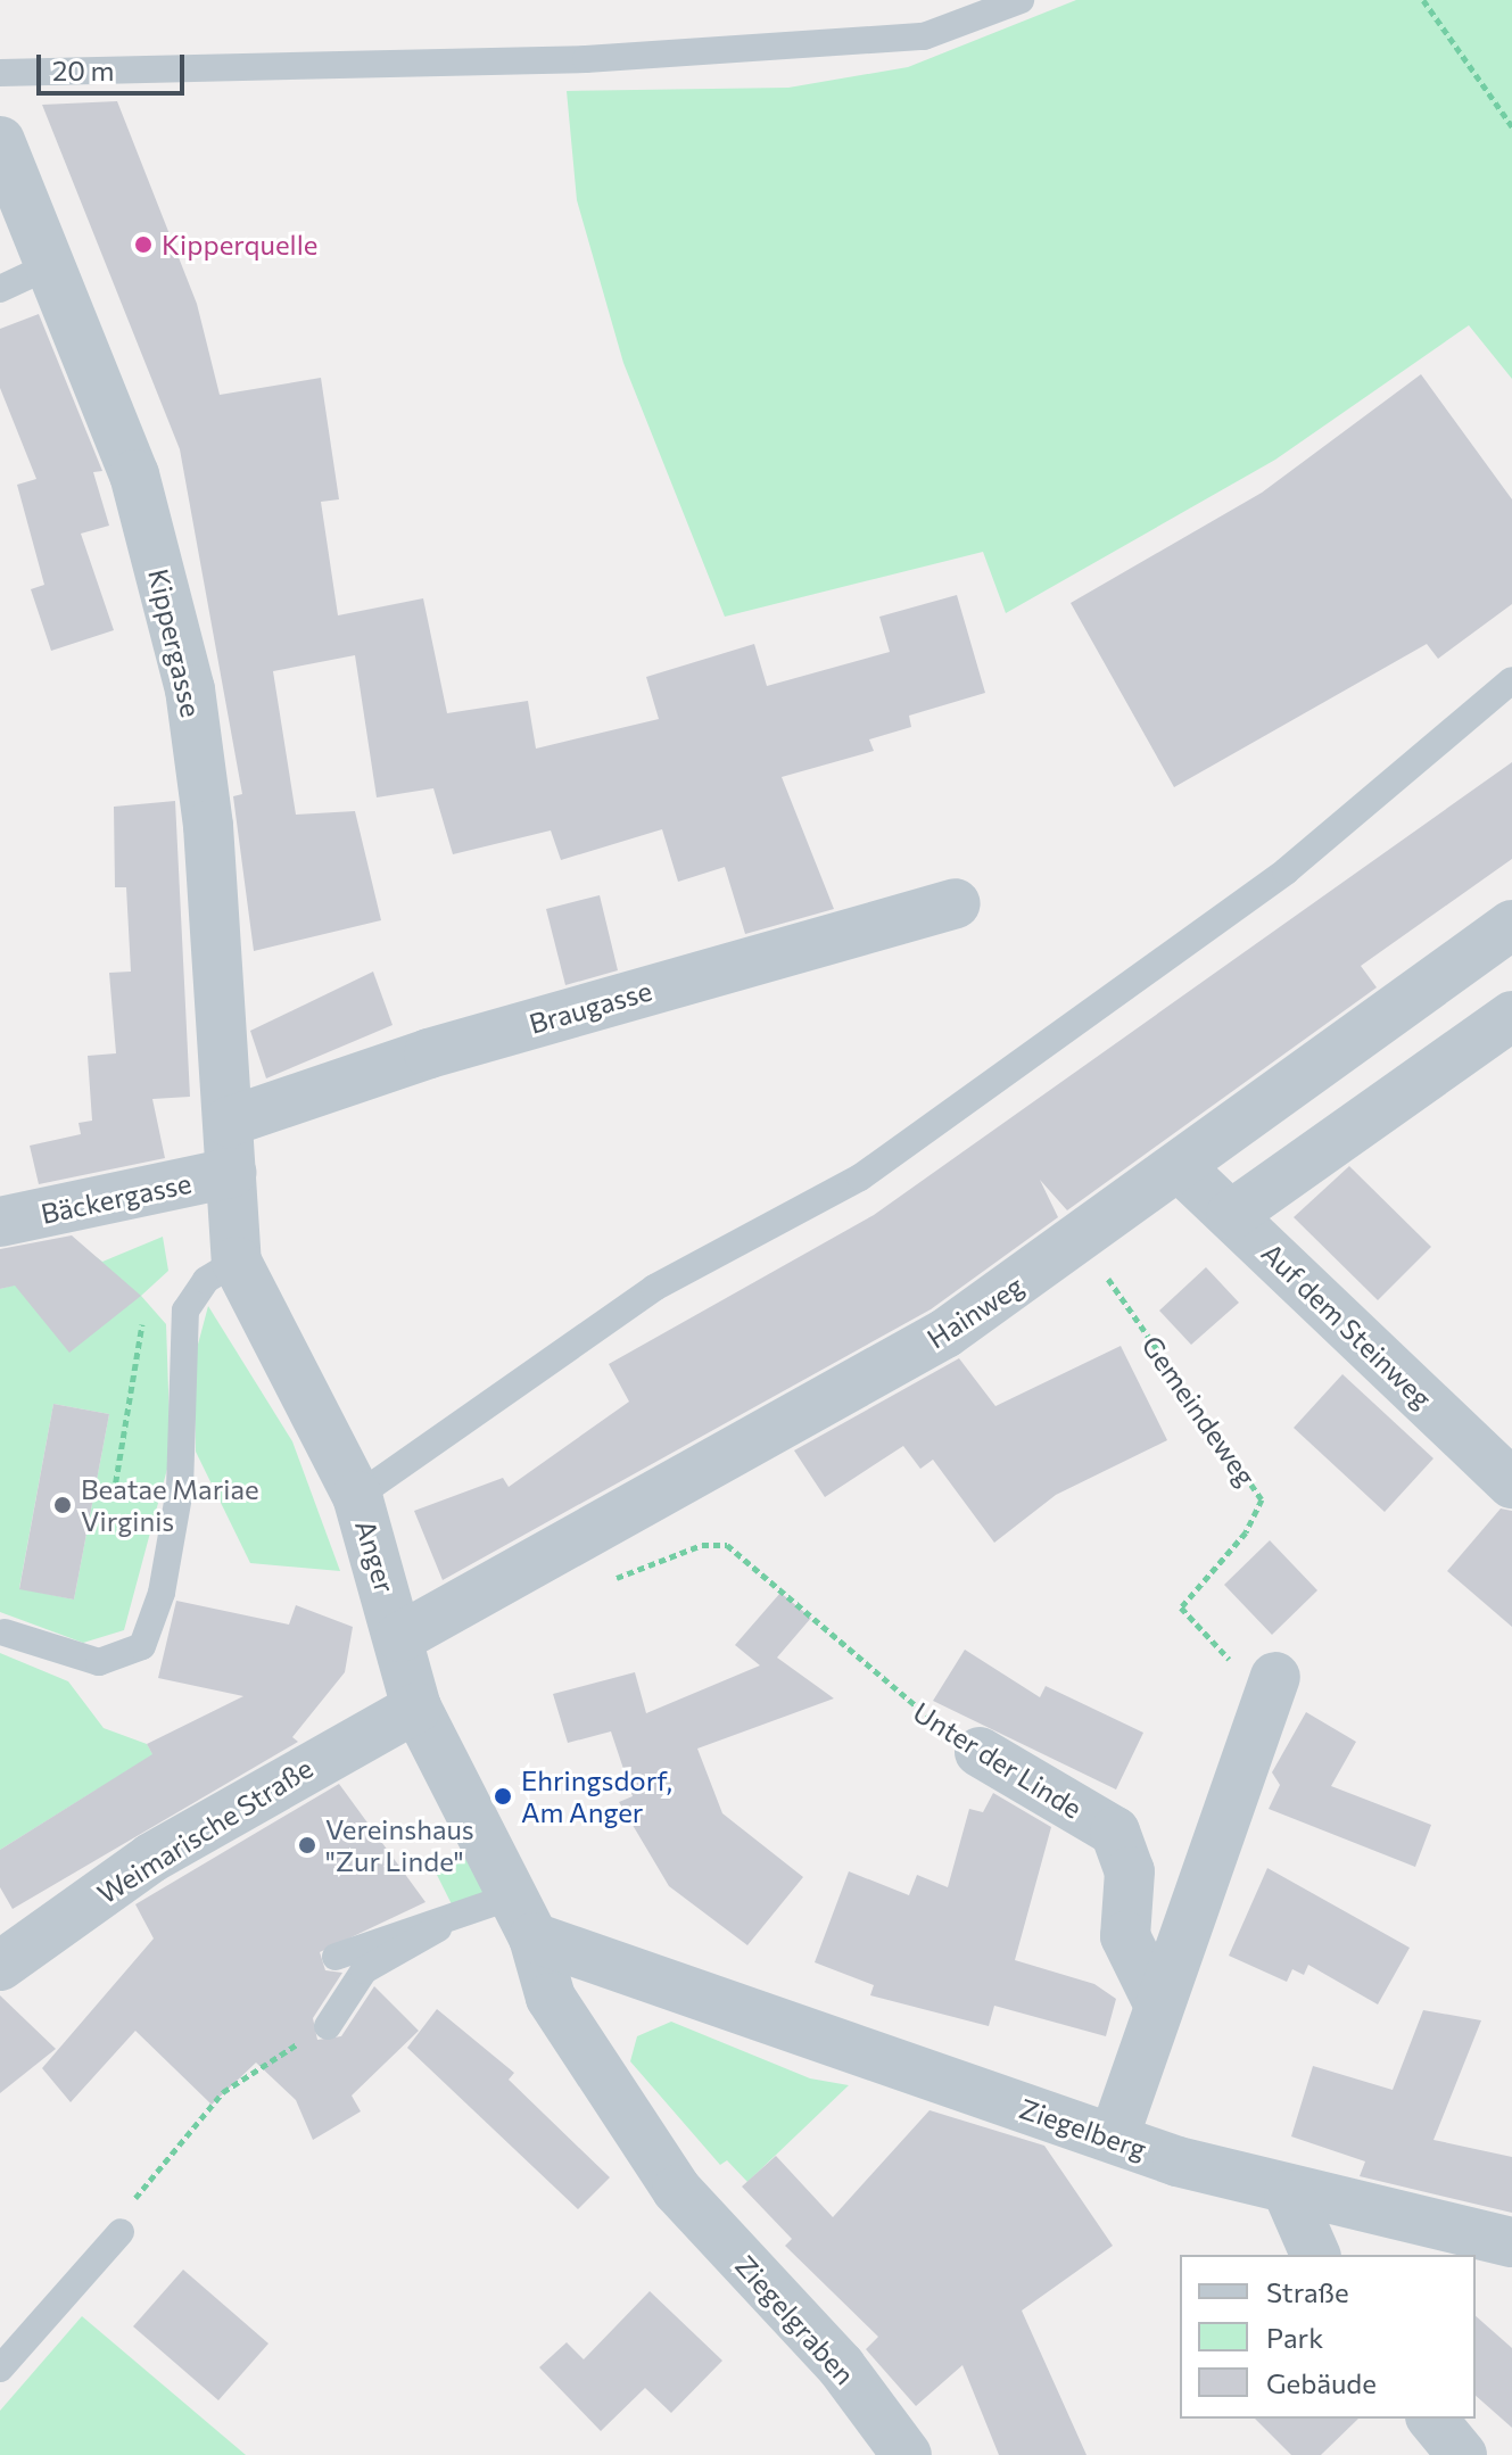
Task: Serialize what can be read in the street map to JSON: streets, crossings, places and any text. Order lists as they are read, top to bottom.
{
  "streets": {
    "street": [
      "Kippergasse",
      "Braugasse",
      "Bäckergasse",
      "Hainweg",
      "Auf dem Steinweg",
      "Anger",
      "Unter der Linde",
      "Weimarische Straße",
      "Ziegelberg",
      "Ziegelgraben"
    ],
    "path": ["Gemeindeweg"]
  },
  "crossings": [
    ["Kippergasse", "Braugasse"],
    ["Kippergasse", "Bäckergasse"],
    ["Kippergasse", "Anger"],
    ["Bäckergasse", "Anger"],
    ["Hainweg", "Auf dem Steinweg"],
    ["Hainweg", "Gemeindeweg"],
    ["Hainweg", "Anger"],
    ["Anger", "Weimarische Straße"],
    ["Anger", "Ziegelberg"],
    ["Anger", "Ziegelgraben"]
  ],
  "places": [
    "Kipperquelle",
    "Beatae Mariae Virginis",
    "Ehringsdorf, Am Anger",
    "Vereinshaus \"Zur Linde\""
  ],
  "legend": ["Straße", "Park", "Gebäude"],
  "scale_bar": "20 m"
}
